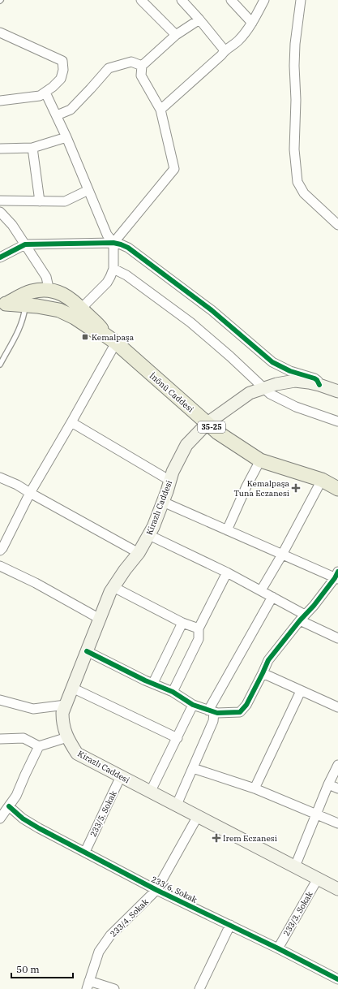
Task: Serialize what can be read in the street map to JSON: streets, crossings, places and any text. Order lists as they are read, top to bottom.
{
  "streets": {
    "main road": ["İnönü Caddesi", "35-25", "Kirazlı Caddesi"],
    "street": [
      "233/5. Sokak",
      "233/6. Sokak",
      "233/3. Sokak",
      "233/4. Sokak"
    ]
  },
  "crossings": [
    ["İnönü Caddesi", "35-25"],
    ["İnönü Caddesi", "Kirazlı Caddesi"],
    ["Kirazlı Caddesi", "233/5. Sokak"],
    ["Kirazlı Caddesi", "233/3. Sokak"],
    ["Kirazlı Caddesi", "233/4. Sokak"],
    ["233/5. Sokak", "233/6. Sokak"],
    ["233/6. Sokak", "233/3. Sokak"],
    ["233/6. Sokak", "233/4. Sokak"]
  ],
  "places": {
    "transit": ["Kemalpaşa"],
    "health": ["Kemalpaşa Tuna Eczanesi", "İrem Eczanesi"]
  },
  "scale_bar": "50 m"
}
